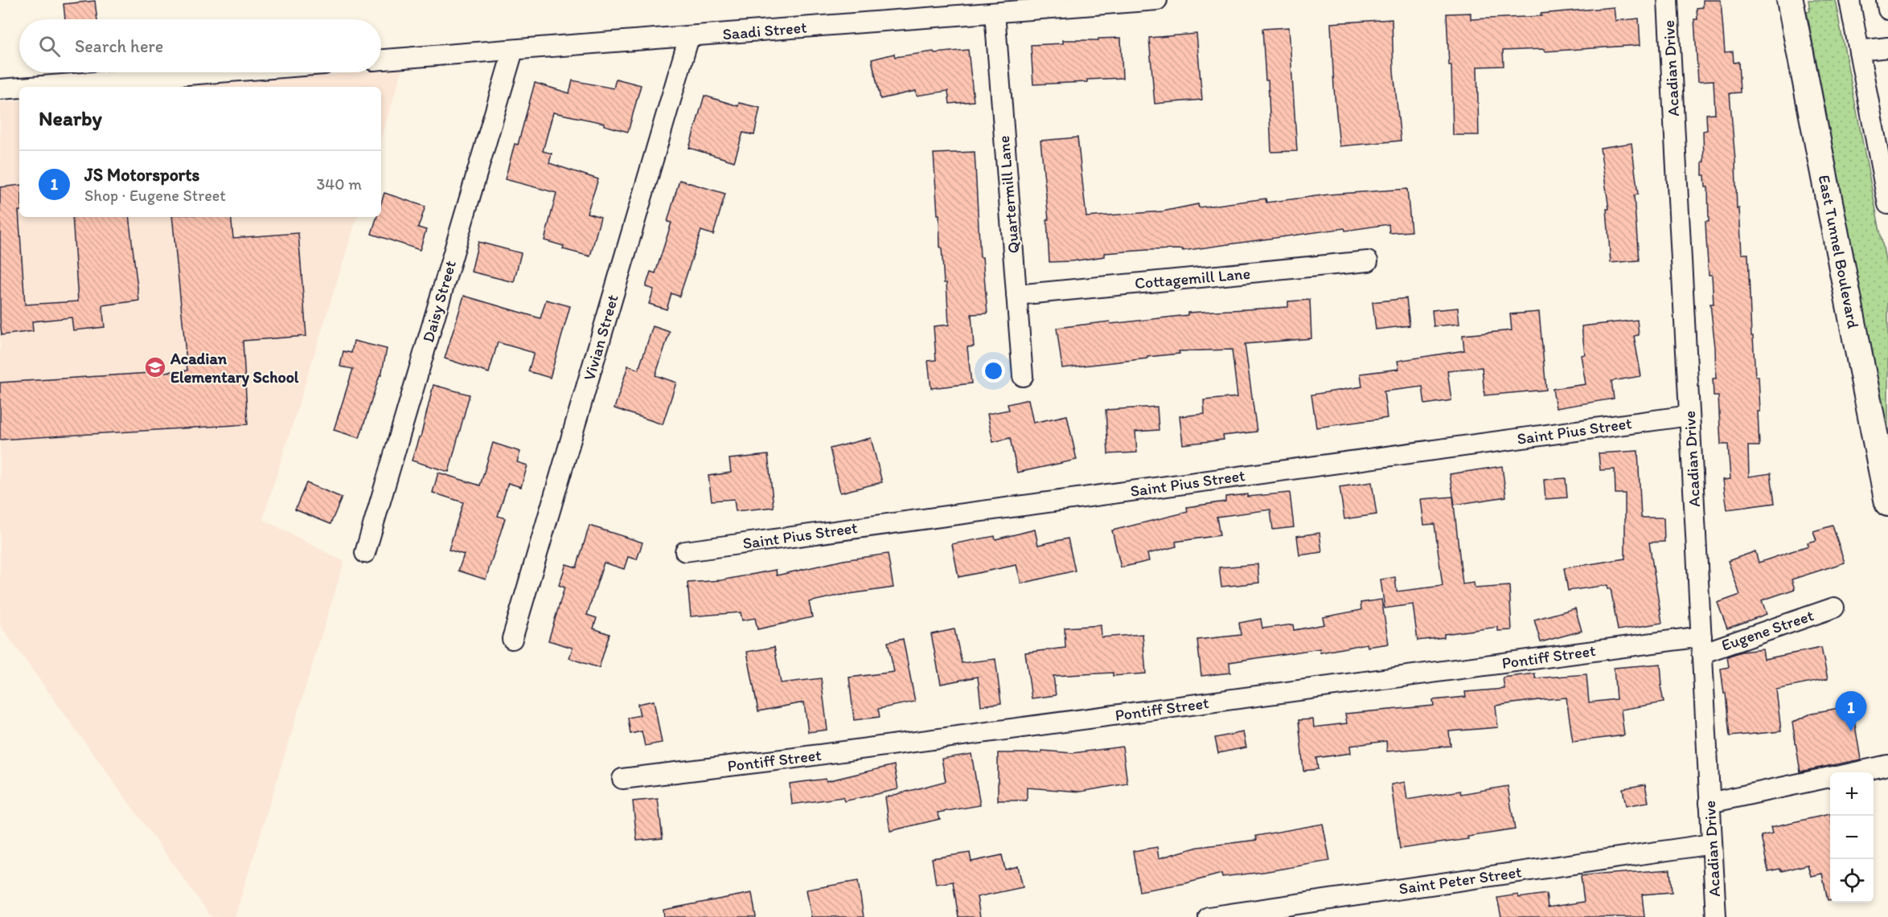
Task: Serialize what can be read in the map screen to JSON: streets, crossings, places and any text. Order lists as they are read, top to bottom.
{
  "streets": {
    "main road": ["East Tunnel Boulevard"],
    "street": [
      "Saadi Street",
      "Acadian Drive",
      "Quartermill Lane",
      "Cottagemill Lane",
      "Daisy Street",
      "Vivian Street",
      "Saint Pius Street",
      "Eugene Street",
      "Pontiff Street",
      "Saint Peter Street"
    ]
  },
  "crossings": [
    ["Saadi Street", "Quartermill Lane"],
    ["Saadi Street", "Daisy Street"],
    ["Saadi Street", "Vivian Street"],
    ["Acadian Drive", "Saint Pius Street"],
    ["Acadian Drive", "Eugene Street"],
    ["Acadian Drive", "Pontiff Street"],
    ["Acadian Drive", "Saint Peter Street"],
    ["Quartermill Lane", "Cottagemill Lane"],
    ["Eugene Street", "Pontiff Street"]
  ],
  "places": {
    "school or university": ["Acadian Elementary School"]
  },
  "page": {
    "search": "Search here",
    "heading": "Nearby",
    "list": [
      {
        "mark": "1",
        "name": "JS Motorsports",
        "note": "Shop · Eugene Street",
        "value": "340 m"
      }
    ],
    "pins": "1",
    "map_buttons": ["+", "−"]
  }
}
